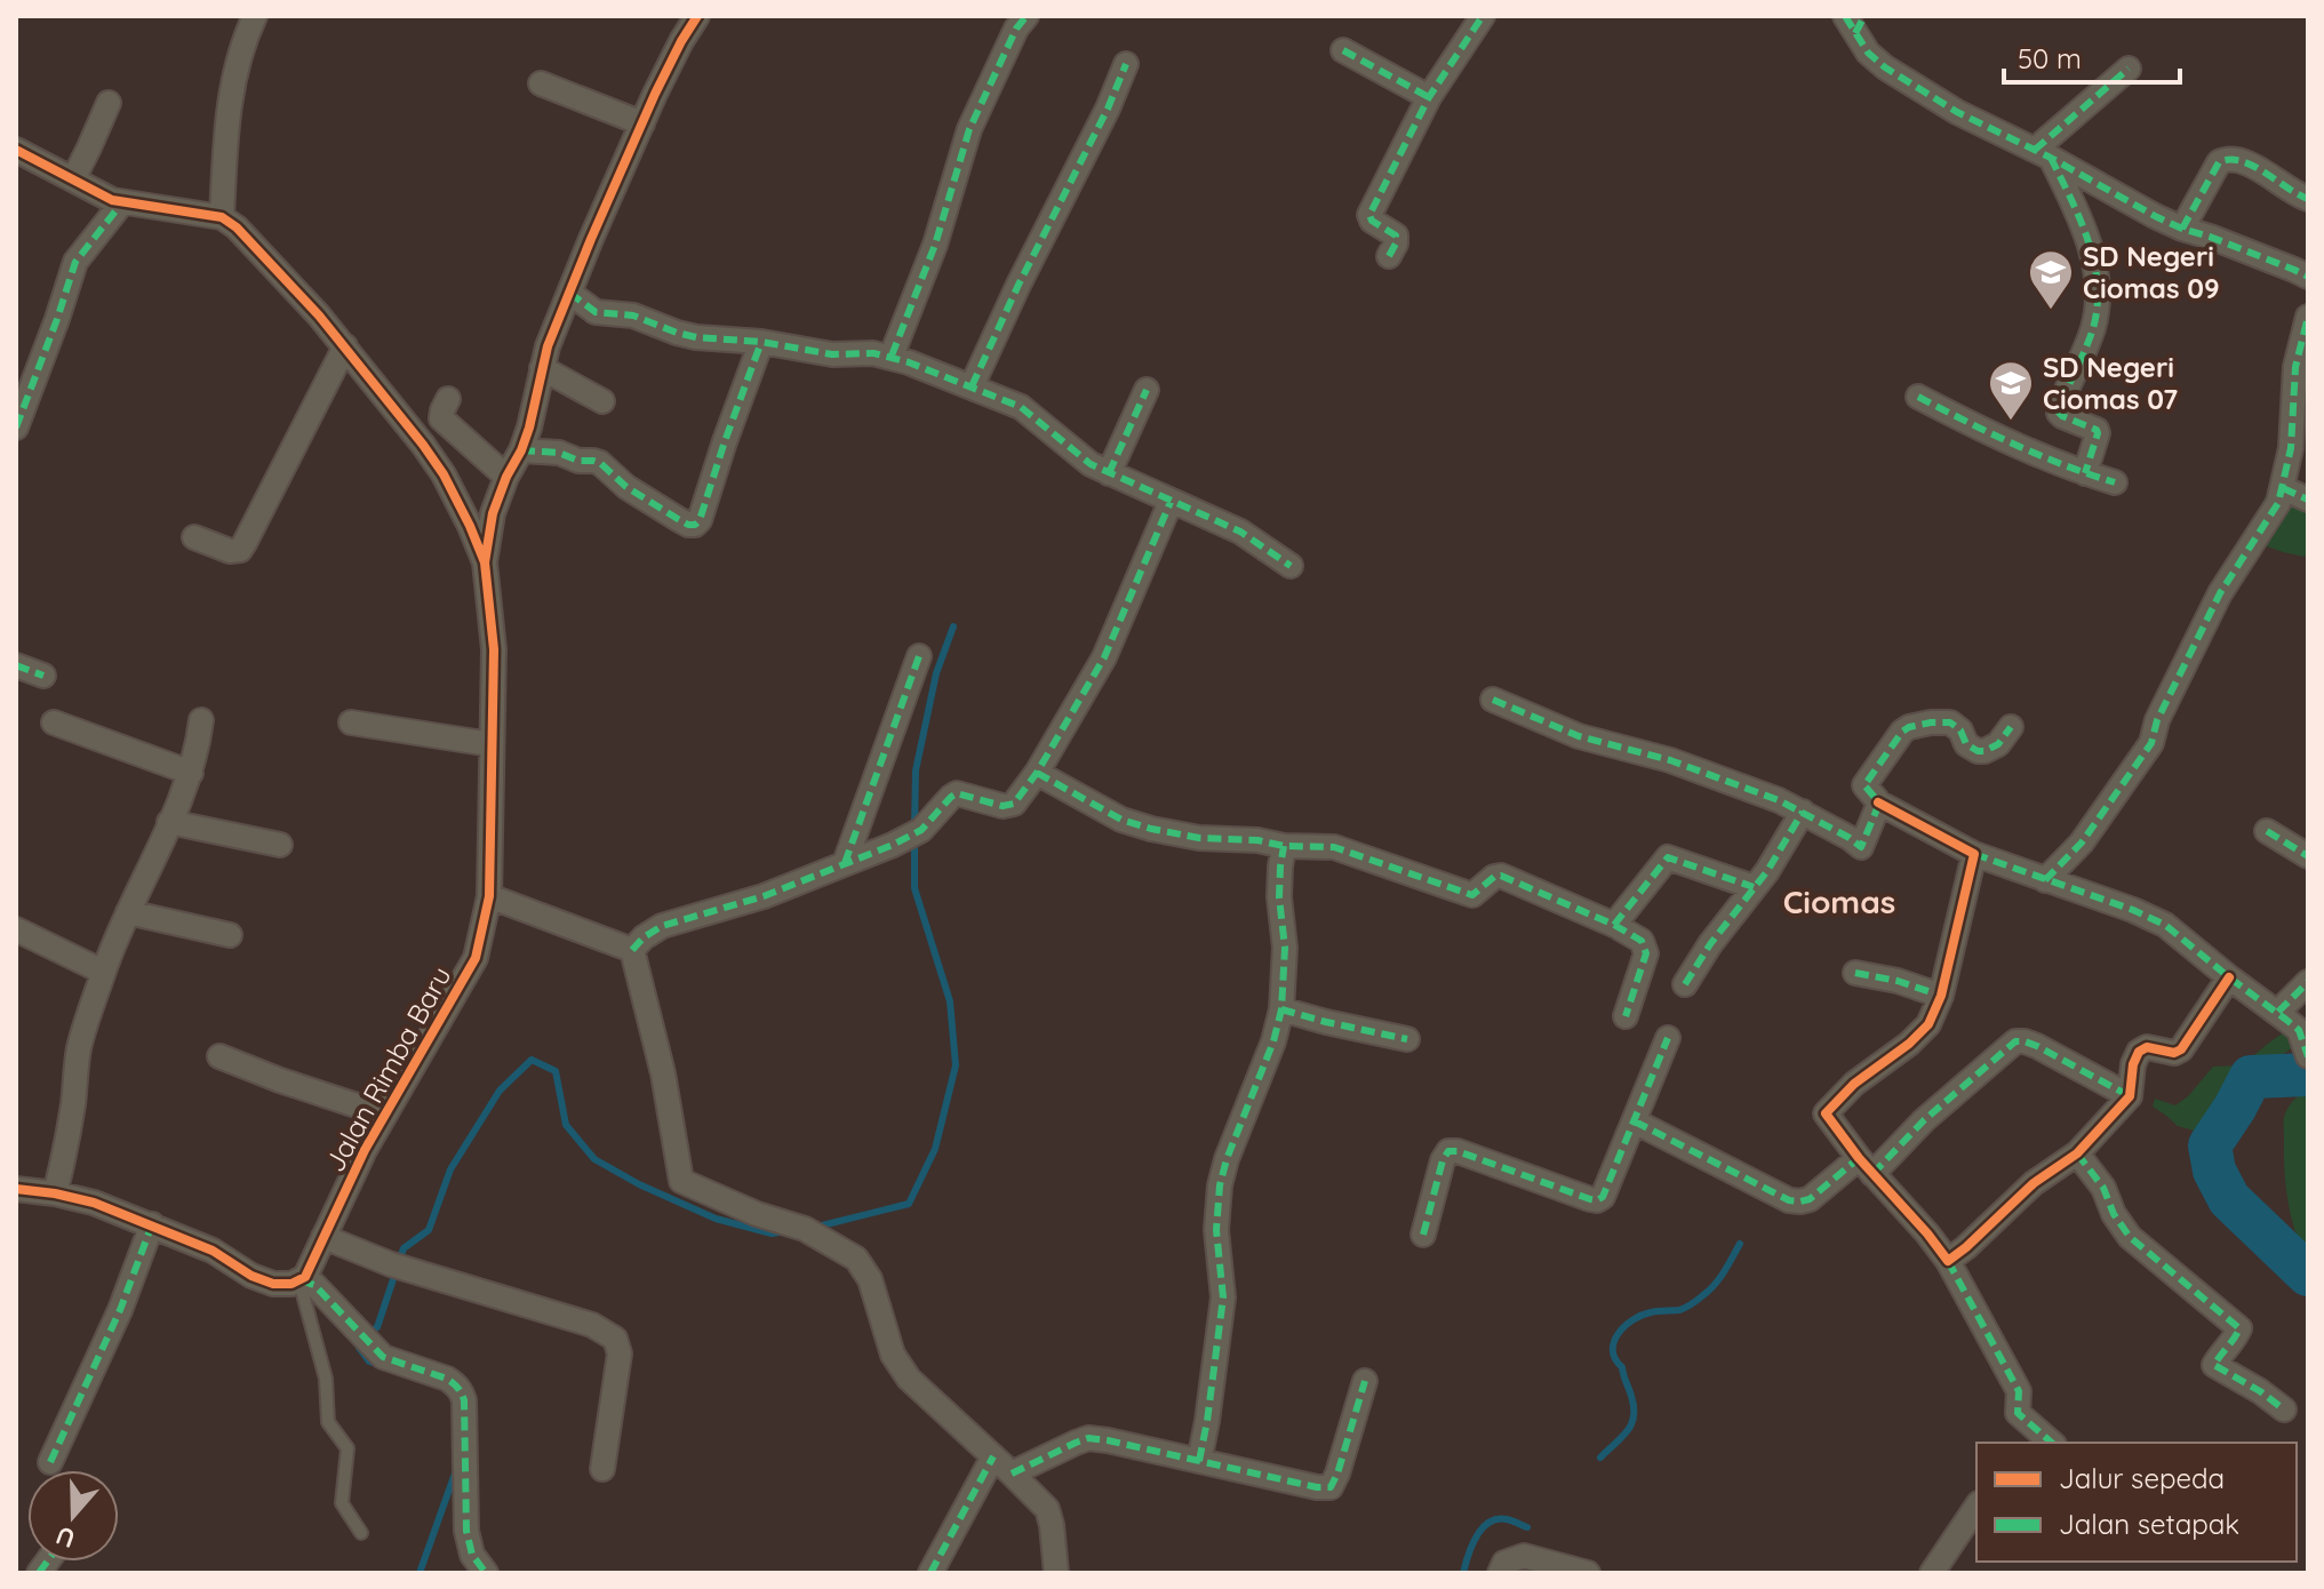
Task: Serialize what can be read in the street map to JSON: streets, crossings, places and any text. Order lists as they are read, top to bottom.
{
  "streets": {
    "street": ["Jalan Rimba Baru"]
  },
  "districts": ["Ciomas"],
  "places": {
    "school or university": ["SD Negeri Ciomas 09", "SD Negeri Ciomas 07"]
  },
  "legend": ["Jalur sepeda", "Jalan setapak"],
  "scale_bar": "50 m",
  "north": "bottom"
}
